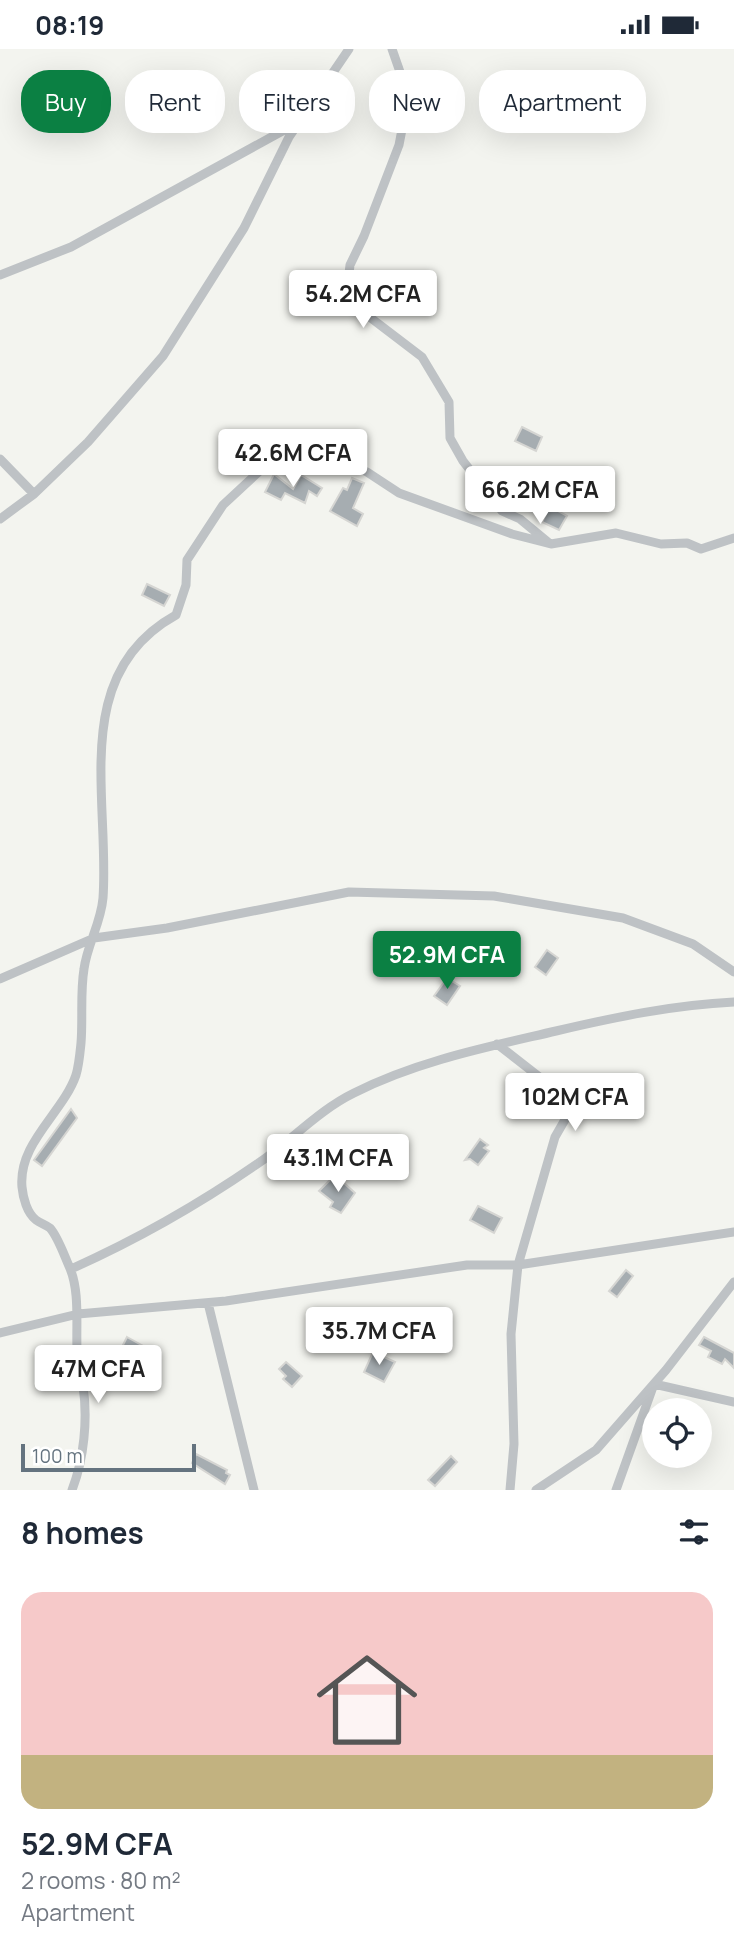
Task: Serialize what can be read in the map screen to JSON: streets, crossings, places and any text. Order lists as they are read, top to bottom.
{
  "scale_bar": "100 m",
  "page": {
    "status": "08:19",
    "chip": [
      "Buy",
      "Rent",
      "Filters",
      "New",
      "Apartment"
    ],
    "price": [
      "54.2M CFA",
      "42.6M CFA",
      "66.2M CFA",
      "52.9M CFA",
      "102M CFA",
      "43.1M CFA",
      "35.7M CFA",
      "47M CFA"
    ],
    "scale": "100 m",
    "heading": "8 homes",
    "list": [
      {
        "name": "52.9M CFA",
        "note": "2 rooms · 80 m² · Apartment"
      }
    ]
  }
}
